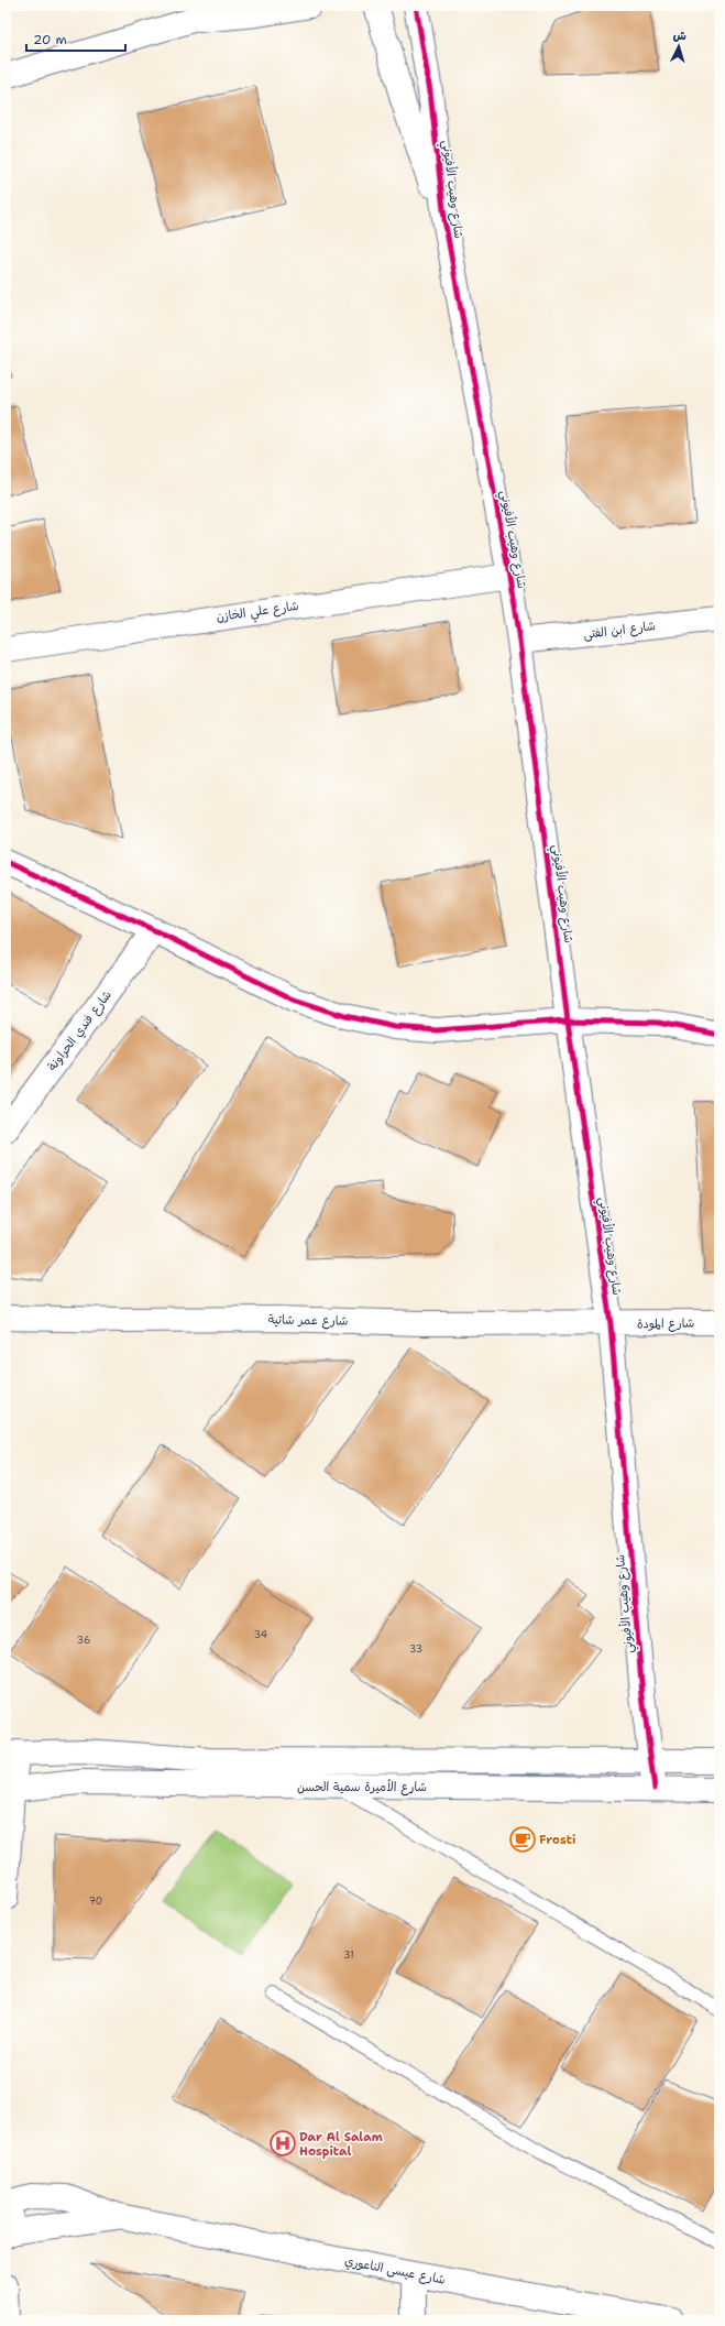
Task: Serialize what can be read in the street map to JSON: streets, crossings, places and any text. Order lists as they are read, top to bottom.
{
  "streets": {
    "street": [
      "شارع وهيب الأفيوني",
      "شارع علي الخازن",
      "شارع ابن الفتى",
      "شارع فندي الحراونة",
      "شارع عمر شاتية",
      "شارع المودة",
      "شارع الأميرة سمية الحسن",
      "شارع عيسى الناعوري"
    ]
  },
  "crossings": [
    ["شارع وهيب الأفيوني", "شارع علي الخازن"],
    ["شارع وهيب الأفيوني", "شارع ابن الفتى"],
    ["شارع وهيب الأفيوني", "شارع عمر شاتية"],
    ["شارع وهيب الأفيوني", "شارع المودة"],
    ["شارع وهيب الأفيوني", "شارع الأميرة سمية الحسن"],
    ["شارع عمر شاتية", "شارع المودة"]
  ],
  "places": {
    "cafe": ["Frosti"],
    "hospital": ["Dar Al Salam Hospital"]
  },
  "house_numbers": [
    "34",
    "36",
    "33",
    "70",
    "31"
  ],
  "scale_bar": "20 m",
  "north": "top"
}
